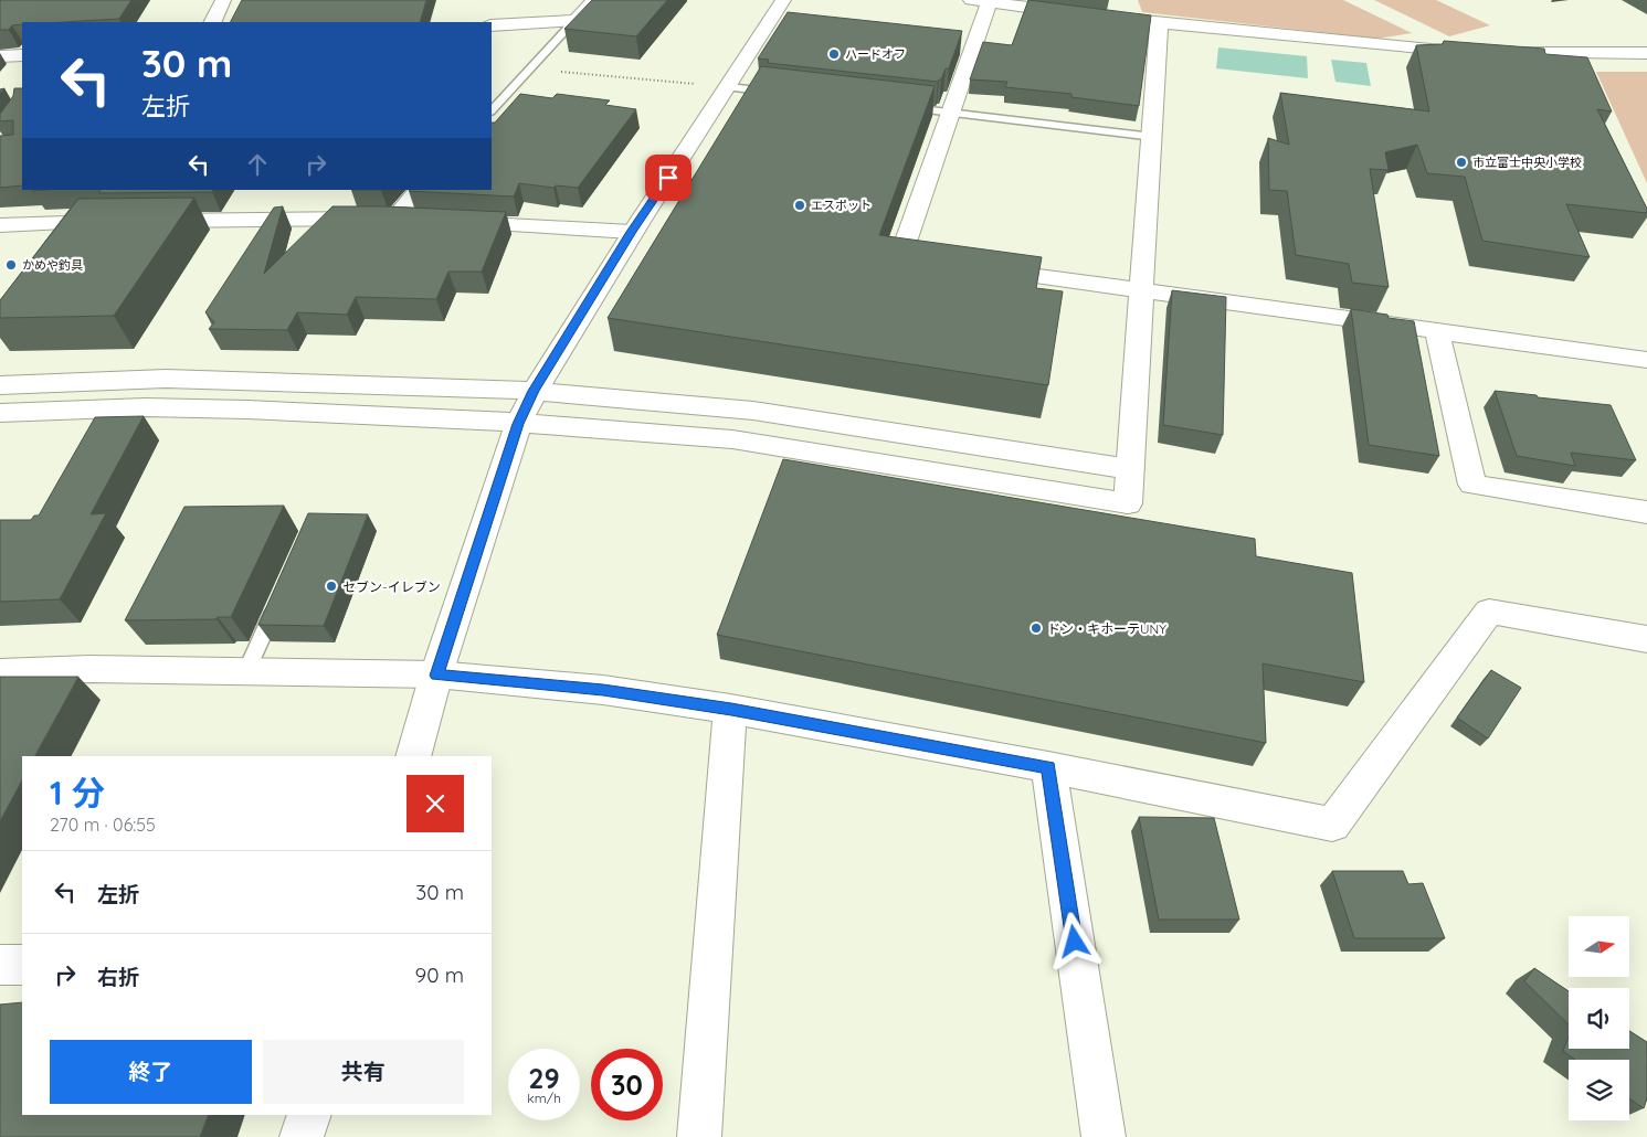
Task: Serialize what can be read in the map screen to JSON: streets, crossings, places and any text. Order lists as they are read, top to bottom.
{
  "places": [
    "ハードオフ",
    "市立富士中央小学校",
    "エスポット",
    "かめや釣具",
    "セブン-イレブン",
    "ドン・キホーテUNY"
  ],
  "north": "right",
  "page": {
    "turn": ["30 m", "左折"],
    "heading": ["1 分", "270 m · 06:55"],
    "list": [
      {
        "name": "左折",
        "value": "30 m"
      },
      {
        "name": "右折",
        "value": "90 m"
      }
    ],
    "buttons": ["終了", "共有"],
    "speed": "29 km/h",
    "limit": "30"
  }
}
